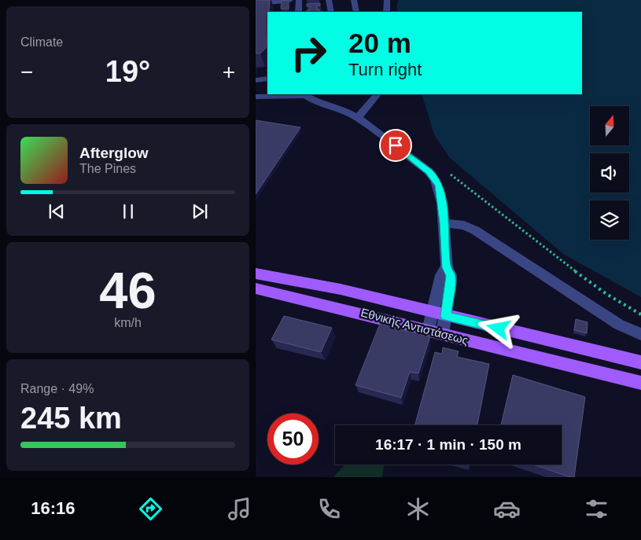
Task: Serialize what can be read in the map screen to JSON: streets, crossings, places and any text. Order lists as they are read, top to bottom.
{
  "streets": {
    "main road": ["Εθνικής Αντιστάσεως"]
  },
  "north": "top",
  "page": {
    "tile": [
      "Climate",
      ["46", "km/h"],
      ["Range · 49%", "245 km"]
    ],
    "turn": ["20 m", "Turn right"],
    "heat": ["−", "19°", "+"],
    "song": ["Afterglow", "The Pines"],
    "limit": "50",
    "trip": "16:17 · 1 min · 150 m",
    "tabs": "16:16"
  }
}
